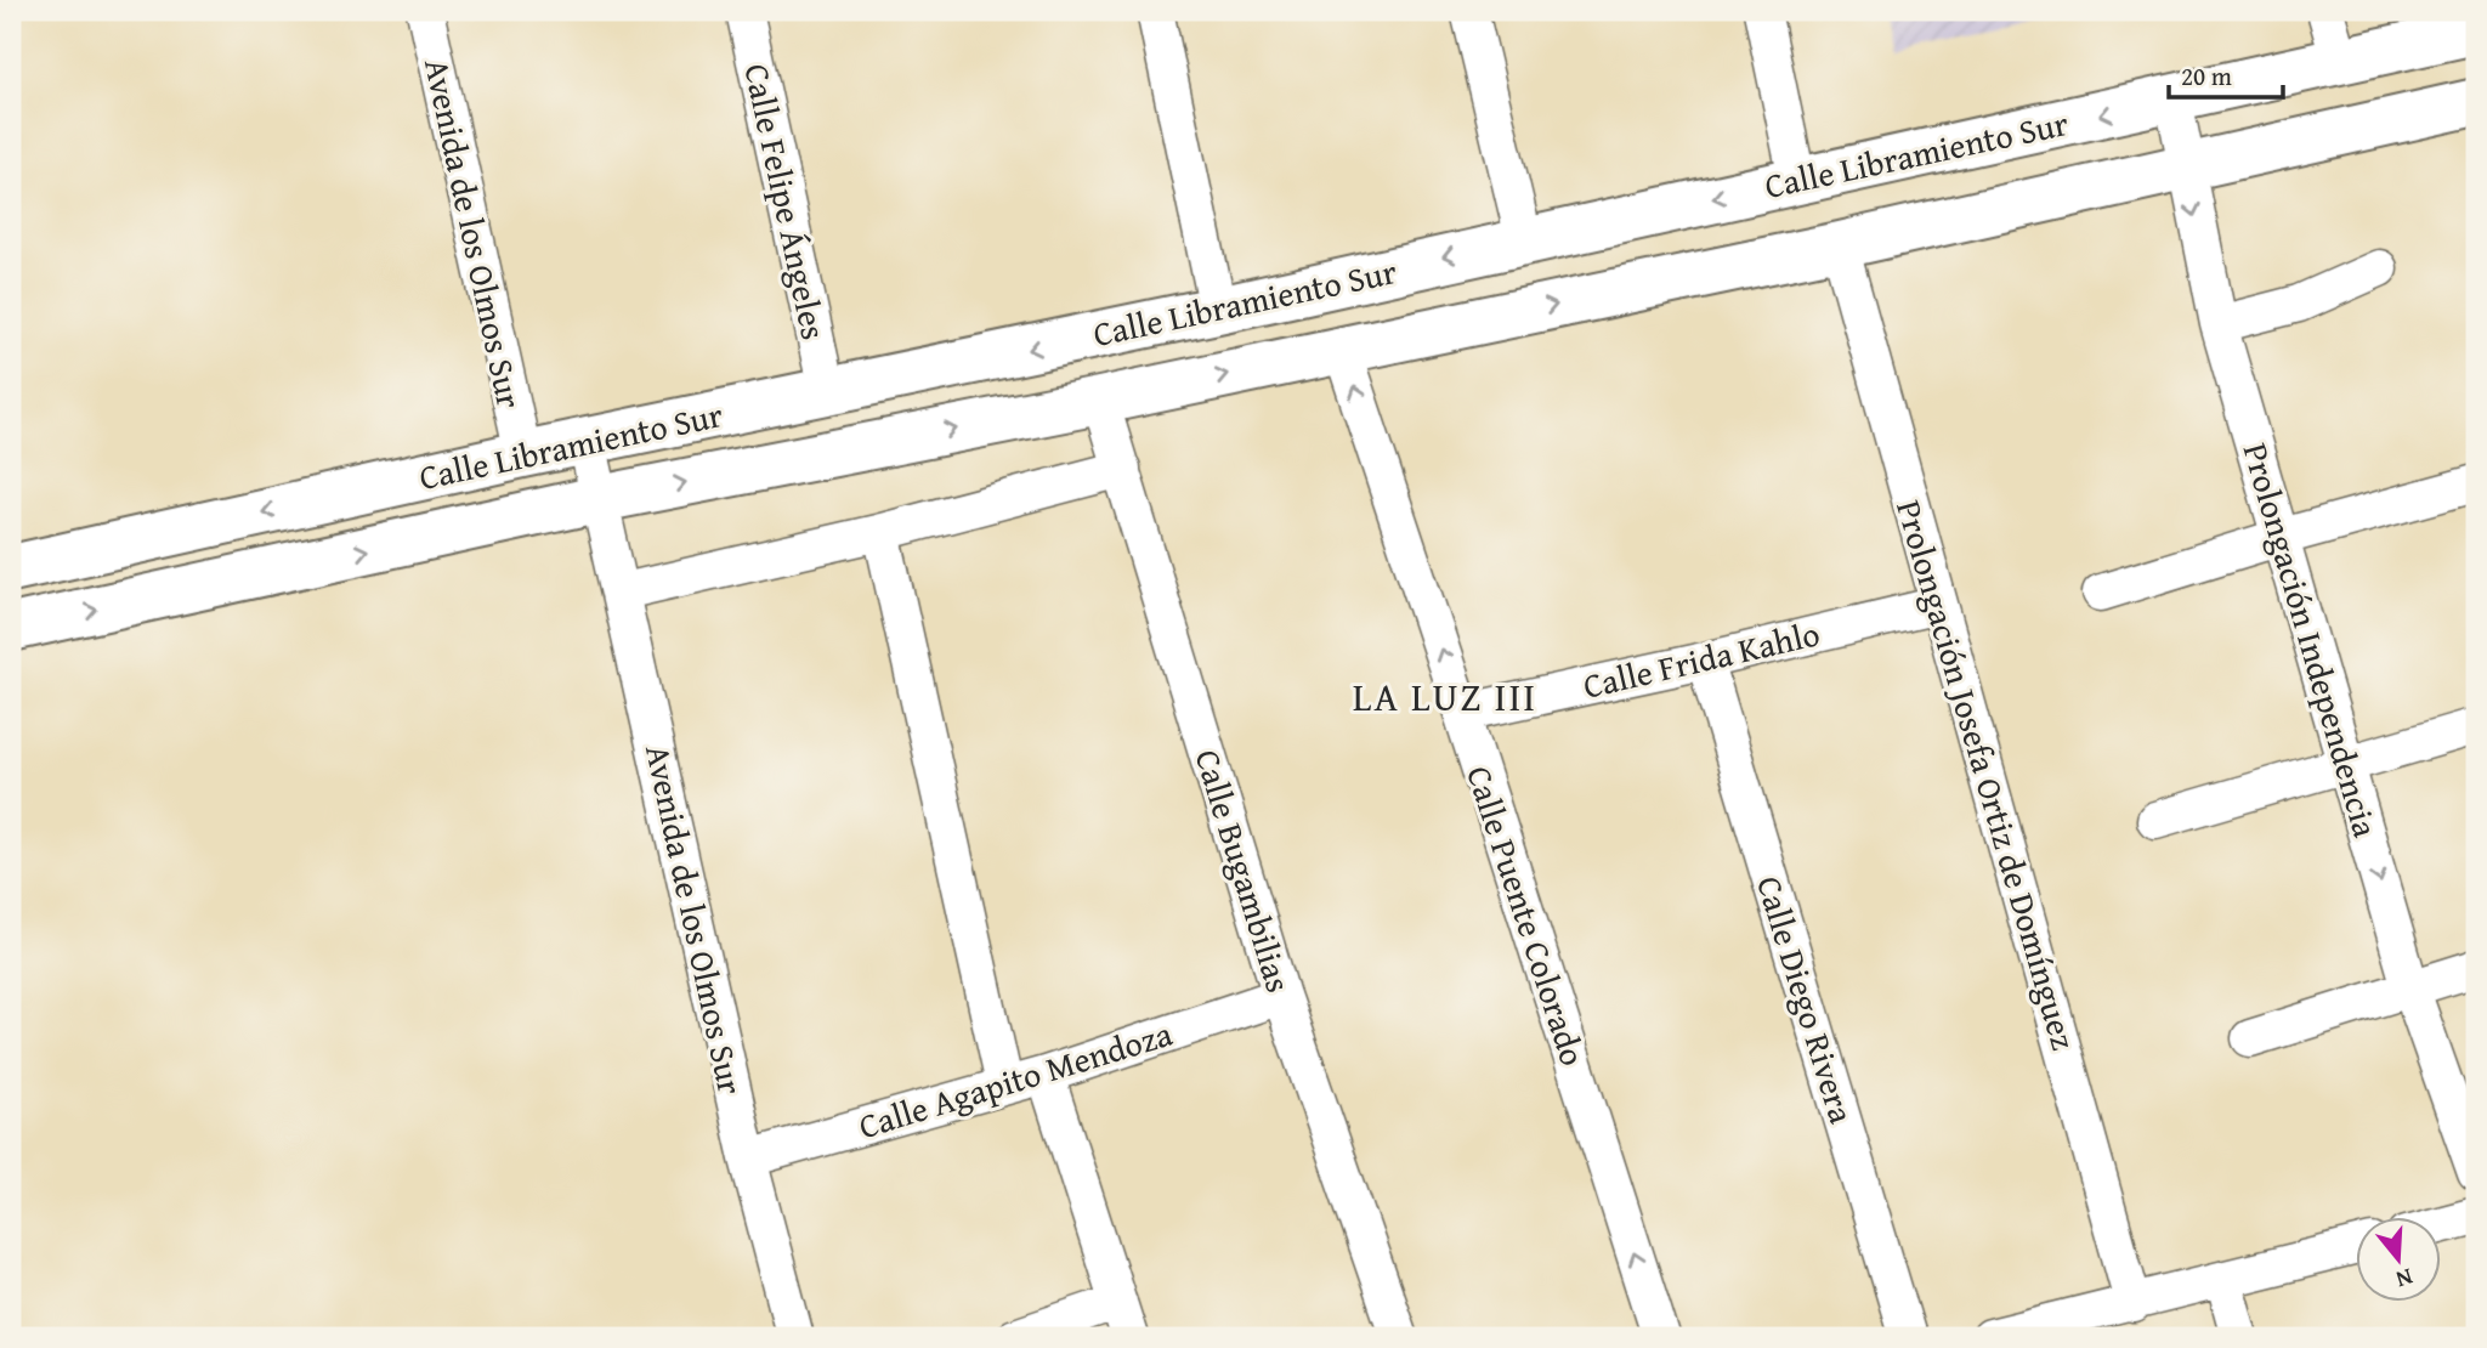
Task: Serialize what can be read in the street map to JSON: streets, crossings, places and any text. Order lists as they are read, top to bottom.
{
  "streets": {
    "street": [
      "Calle Libramiento Sur",
      "Calle Felipe Ángeles",
      "Avenida de los Olmos Sur",
      "Prolongación Independencia",
      "Calle Frida Kahlo",
      "Prolongación Josefa Ortiz de Domínguez",
      "Calle Bugambilias",
      "Calle Puente Colorado",
      "Calle Diego Rivera",
      "Calle Agapito Mendoza"
    ]
  },
  "crossings": [
    ["Calle Libramiento Sur", "Calle Felipe Ángeles"],
    ["Calle Libramiento Sur", "Avenida de los Olmos Sur"],
    ["Calle Libramiento Sur", "Prolongación Independencia"],
    ["Calle Libramiento Sur", "Prolongación Josefa Ortiz de Domínguez"],
    ["Calle Libramiento Sur", "Calle Bugambilias"],
    ["Calle Libramiento Sur", "Calle Puente Colorado"],
    ["Avenida de los Olmos Sur", "Calle Agapito Mendoza"],
    ["Calle Frida Kahlo", "Prolongación Josefa Ortiz de Domínguez"],
    ["Calle Frida Kahlo", "Calle Puente Colorado"],
    ["Calle Frida Kahlo", "Calle Diego Rivera"],
    ["Calle Bugambilias", "Calle Agapito Mendoza"]
  ],
  "one_way": ["Prolongación Independencia", "Calle Puente Colorado"],
  "districts": ["LA LUZ III"],
  "scale_bar": "20 m",
  "north": "bottom"
}
